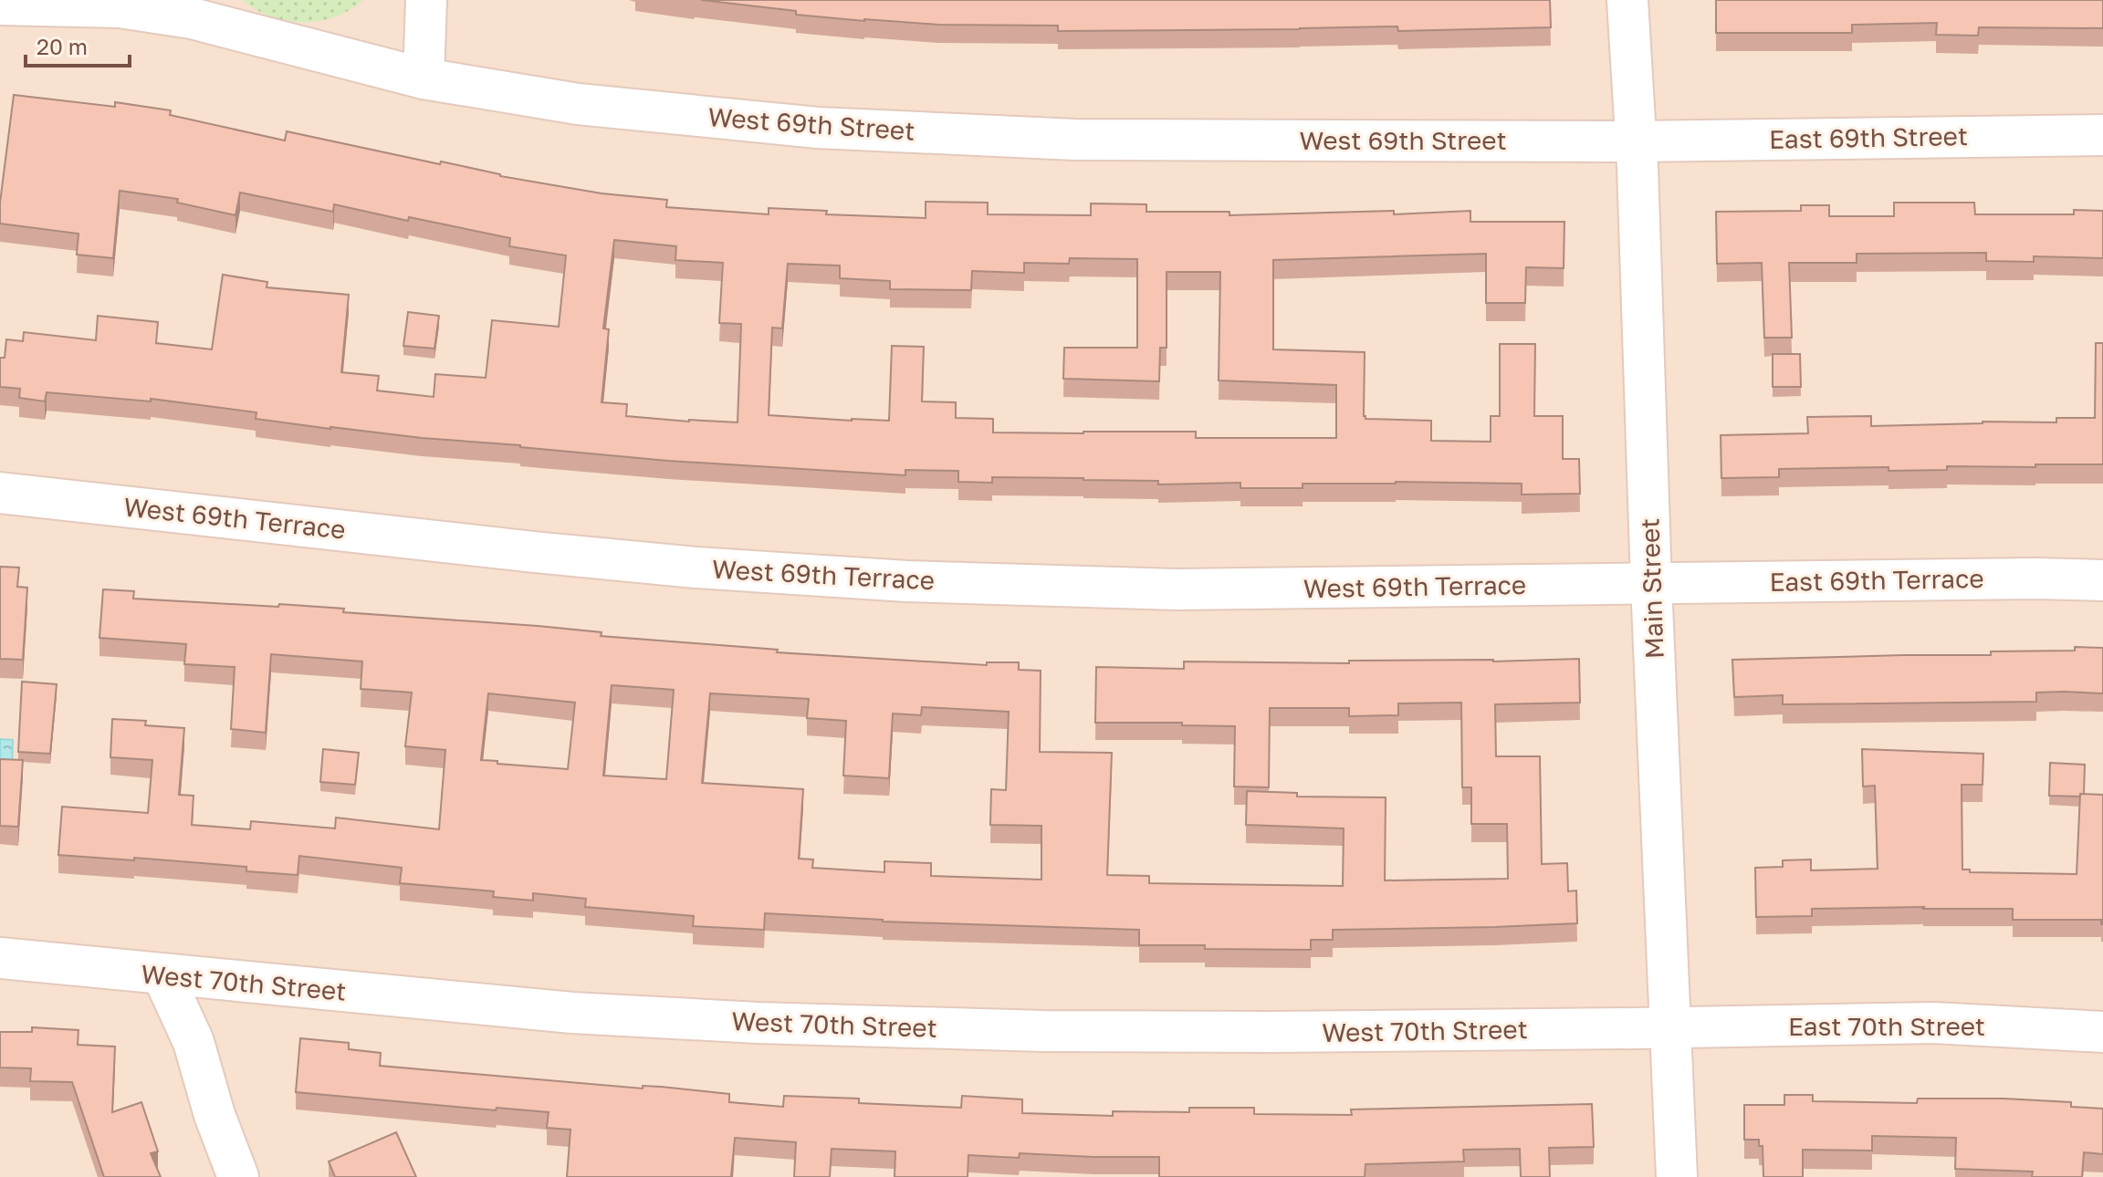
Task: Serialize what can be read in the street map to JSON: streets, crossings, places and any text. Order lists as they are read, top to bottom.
{
  "streets": {
    "street": [
      "West 69th Street",
      "East 69th Street",
      "West 69th Terrace",
      "East 69th Terrace",
      "Main Street",
      "West 70th Street",
      "East 70th Street"
    ]
  },
  "crossings": [
    ["West 69th Street", "East 69th Street"],
    ["West 69th Street", "Main Street"],
    ["East 69th Street", "Main Street"],
    ["West 69th Terrace", "East 69th Terrace"],
    ["West 69th Terrace", "Main Street"],
    ["East 69th Terrace", "Main Street"],
    ["Main Street", "West 70th Street"],
    ["Main Street", "East 70th Street"],
    ["West 70th Street", "East 70th Street"]
  ],
  "scale_bar": "20 m"
}
